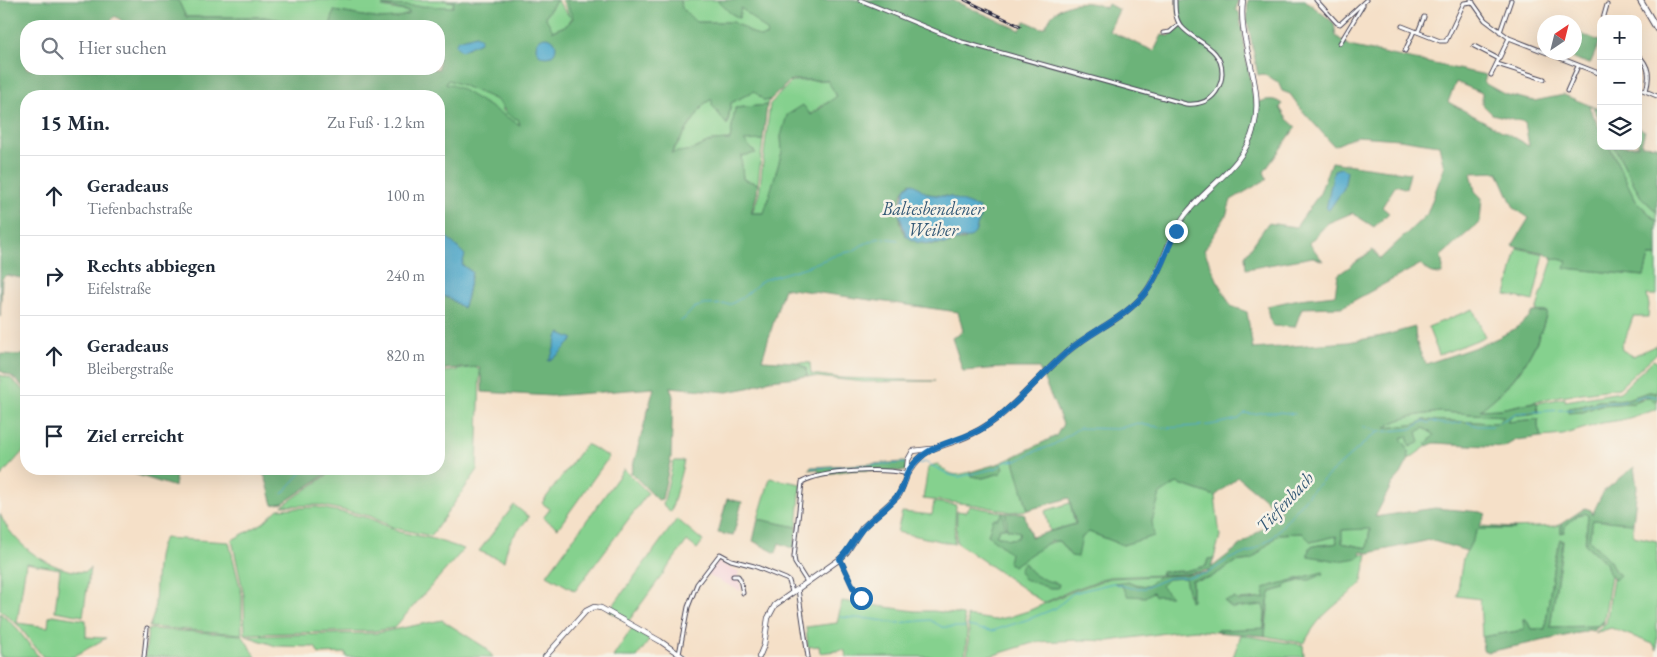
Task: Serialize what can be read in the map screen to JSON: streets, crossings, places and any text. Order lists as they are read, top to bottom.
{
  "water": ["Baltesbendener Weiher", "Tiefenbach"],
  "north": "top right",
  "page": {
    "map_buttons": ["+", "−"],
    "search": "Hier suchen",
    "heading": ["15 Min.", "Zu Fuß · 1.2 km"],
    "list": [
      ["Geradeaus", "Tiefenbachstraße", "100 m"],
      ["Rechts abbiegen", "Eifelstraße", "240 m"],
      ["Geradeaus", "Bleibergstraße", "820 m"],
      "Ziel erreicht"
    ]
  }
}
